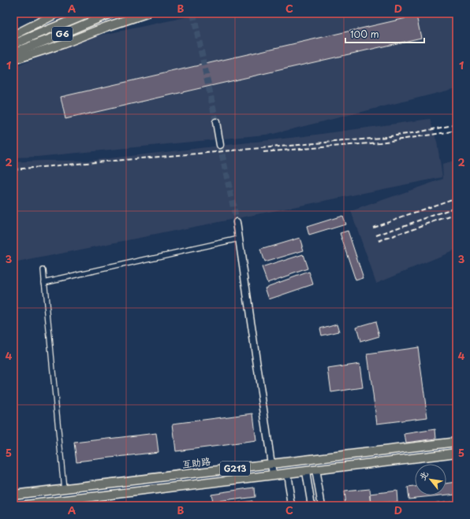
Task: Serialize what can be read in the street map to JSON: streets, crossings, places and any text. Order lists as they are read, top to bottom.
{
  "streets": {
    "highway": ["G6", "互助路", "G213"]
  },
  "scale_bar": "100 m",
  "north": "top left",
  "grid": {
    "columns": [
      "A",
      "B",
      "C",
      "D"
    ],
    "rows": [
      "1",
      "2",
      "3",
      "4",
      "5"
    ]
  }
}
